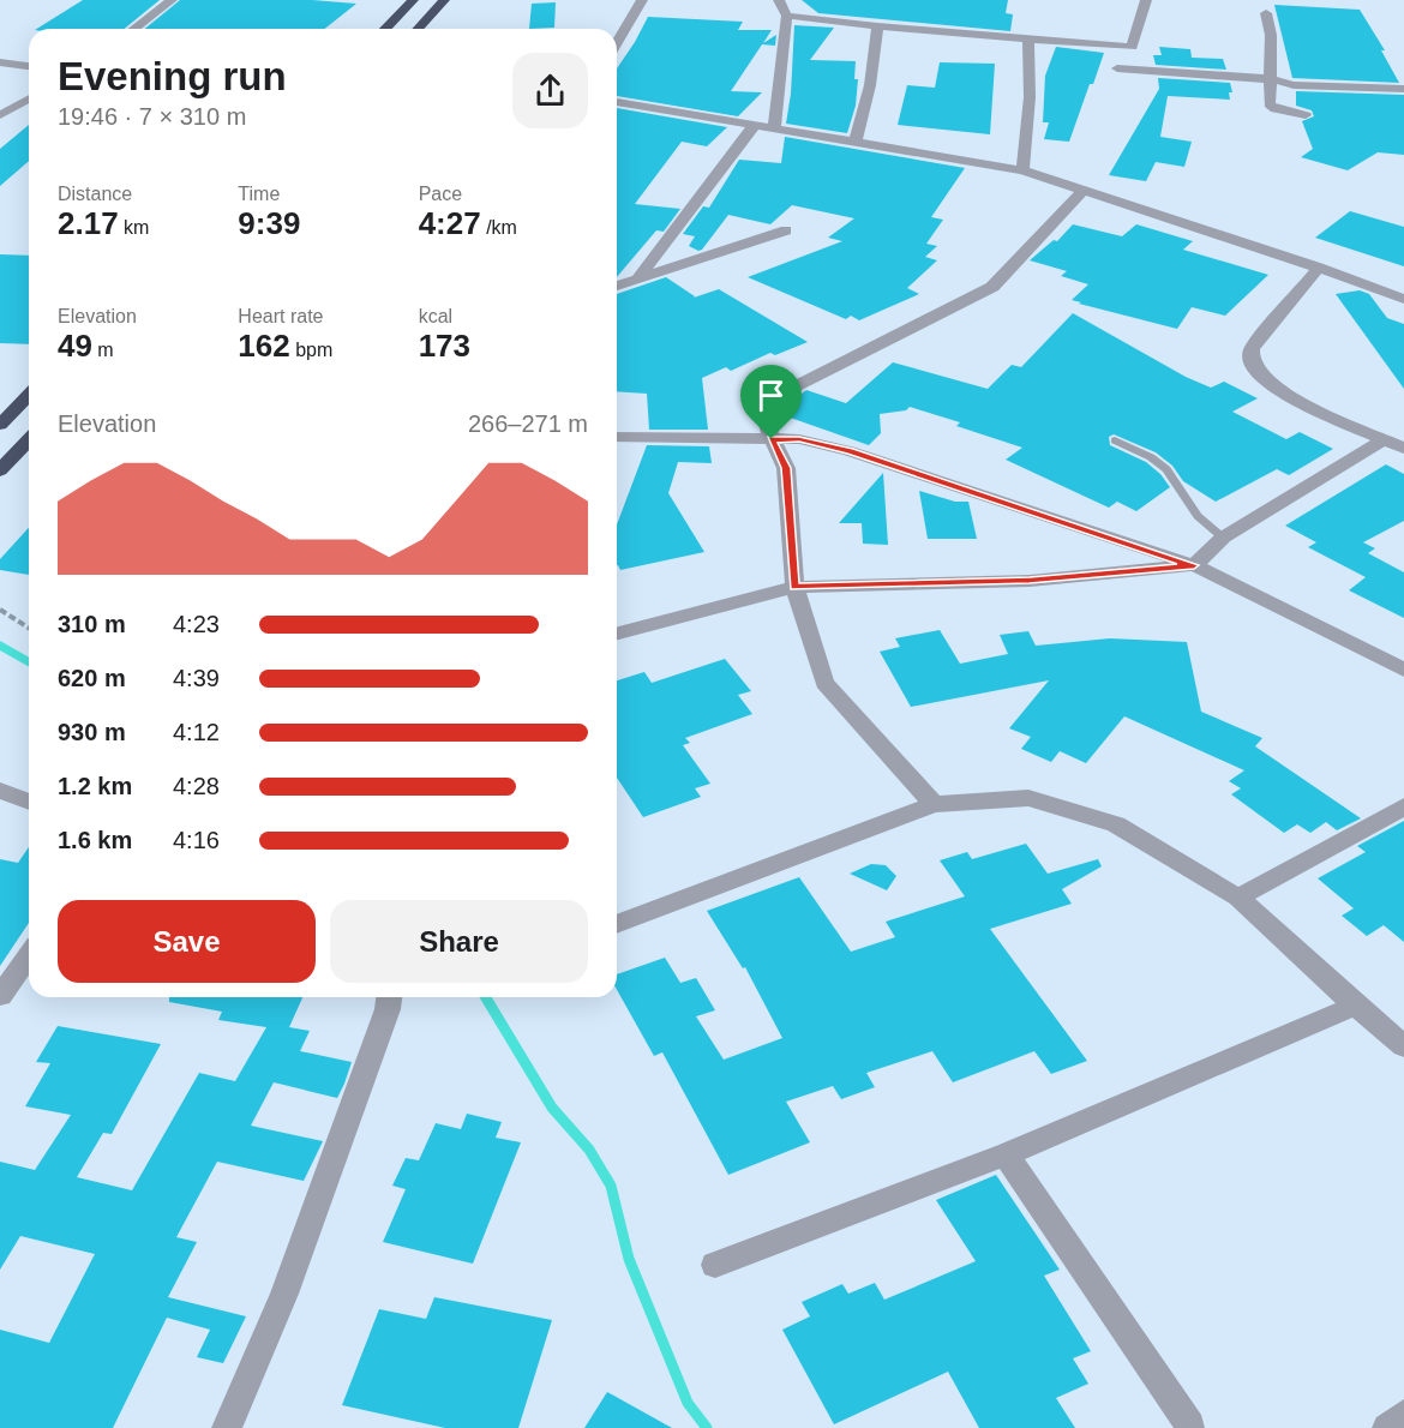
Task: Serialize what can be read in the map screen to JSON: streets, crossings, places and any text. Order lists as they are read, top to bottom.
{
  "page": {
    "heading": ["Evening run", "19:46 · 7 × 310 m"],
    "stats": [
      ["Distance", "2.17 km"],
      ["Time", "9:39"],
      ["Pace", "4:27 /km"],
      ["Elevation", "49 m"],
      ["Heart rate", "162 bpm"],
      ["kcal", "173"]
    ],
    "chart": ["Elevation", "266–271 m"],
    "list": [
      {
        "name": "310 m",
        "note": "4:23"
      },
      {
        "name": "620 m",
        "note": "4:39"
      },
      {
        "name": "930 m",
        "note": "4:12"
      },
      {
        "name": "1.2 km",
        "note": "4:28"
      },
      {
        "name": "1.6 km",
        "note": "4:16"
      }
    ],
    "buttons": ["Save", "Share"]
  }
}
